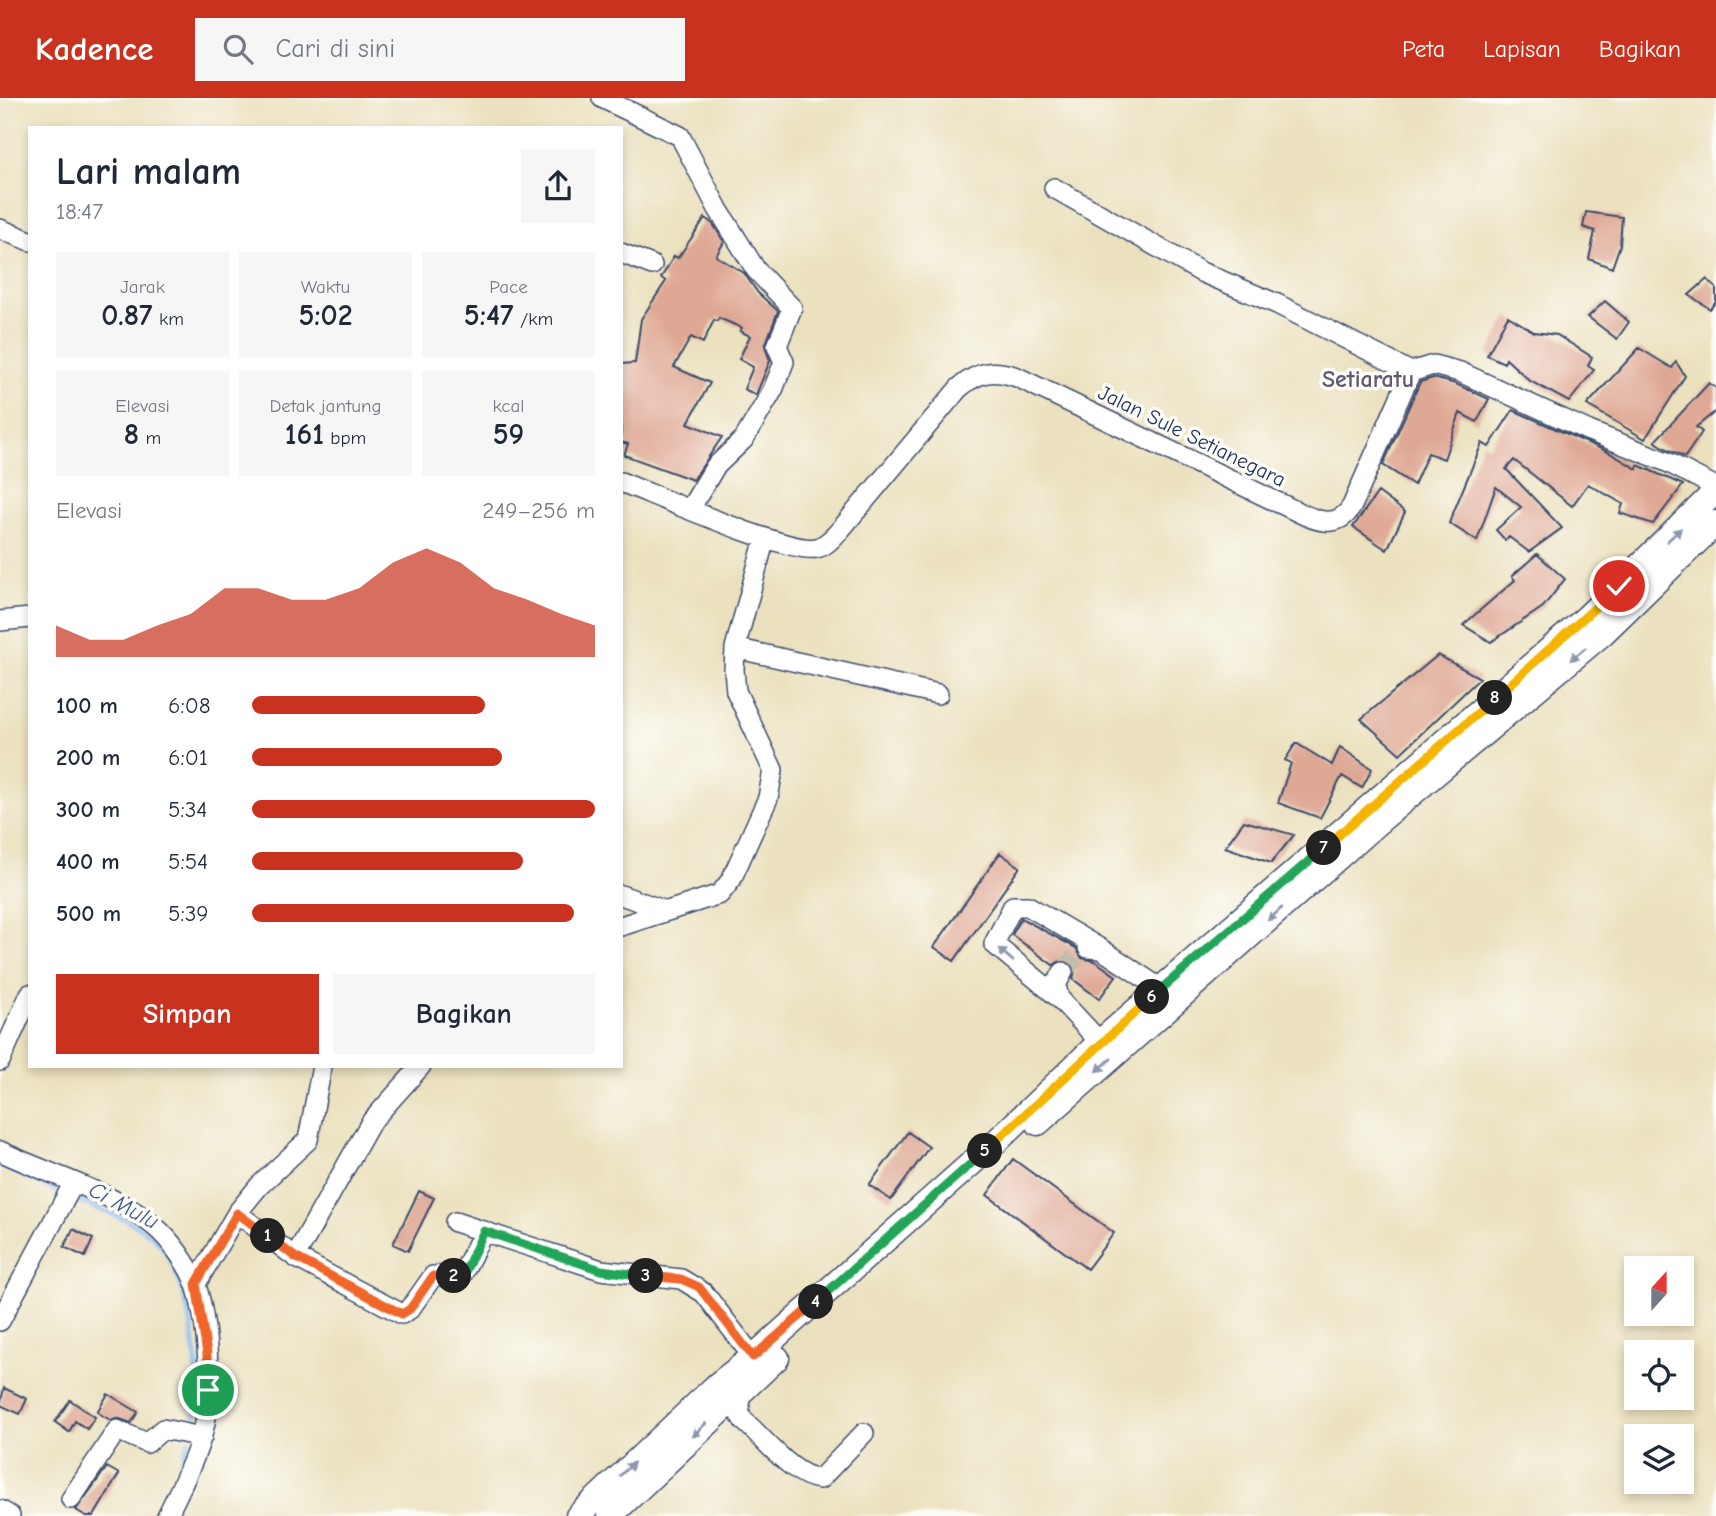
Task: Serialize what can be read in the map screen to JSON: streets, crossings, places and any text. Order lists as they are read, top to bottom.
{
  "streets": {
    "street": ["Jalan Sule Setianegara"]
  },
  "districts": ["Setiaratu"],
  "water": ["Ci Mulu"],
  "north": "top",
  "page": {
    "header": "Kadence",
    "search": "Cari di sini",
    "nav": ["Peta", "Lapisan", "Bagikan"],
    "heading": ["Lari malam", "18:47"],
    "stats": [
      ["Jarak", "0.87 km"],
      ["Waktu", "5:02"],
      ["Pace", "5:47 /km"],
      ["Elevasi", "8 m"],
      ["Detak jantung", "161 bpm"],
      ["kcal", "59"]
    ],
    "chart": ["Elevasi", "249–256 m"],
    "list": [
      {
        "name": "100 m",
        "note": "6:08"
      },
      {
        "name": "200 m",
        "note": "6:01"
      },
      {
        "name": "300 m",
        "note": "5:34"
      },
      {
        "name": "400 m",
        "note": "5:54"
      },
      {
        "name": "500 m",
        "note": "5:39"
      }
    ],
    "pins": [
      "8",
      "7",
      "6",
      "5",
      "1",
      "2",
      "3",
      "4"
    ],
    "buttons": ["Simpan", "Bagikan"]
  }
}
